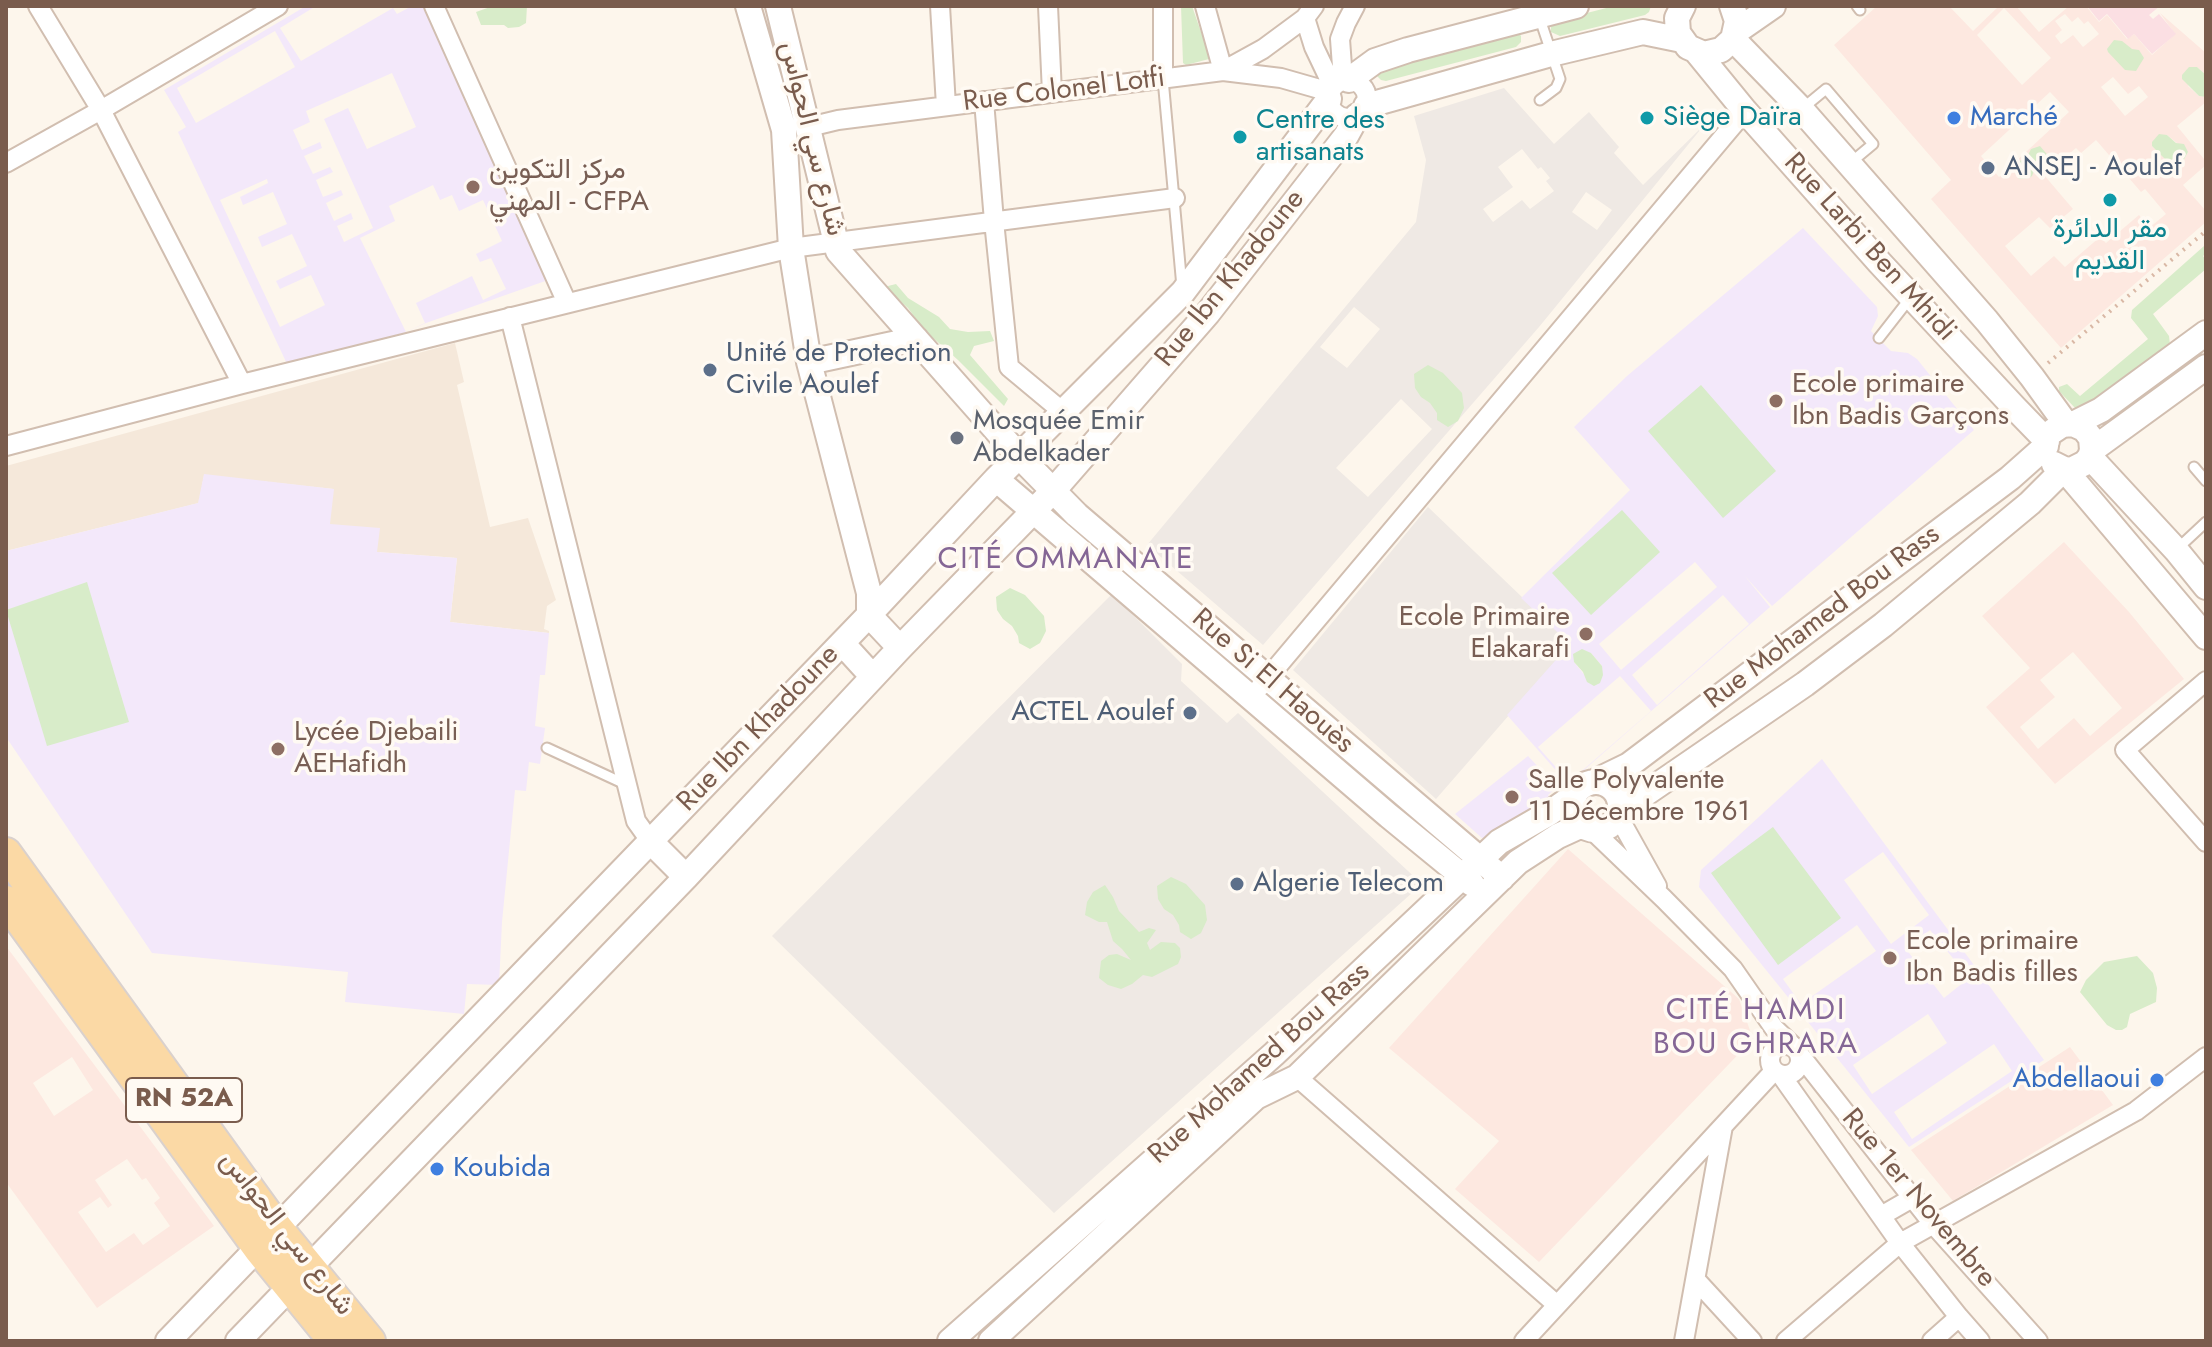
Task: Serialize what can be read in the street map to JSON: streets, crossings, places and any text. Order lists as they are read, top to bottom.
{
  "streets": {
    "main road": ["شارع سي الحواس", "RN 52A"],
    "street": [
      "Rue Colonel Lotfi",
      "Rue Larbi Ben Mhidi",
      "Rue Ibn Khadoune",
      "Rue Mohamed Bou Rass",
      "Rue Si El Haouès",
      "Rue 1er Novembre"
    ]
  },
  "crossings": [
    ["Rue Colonel Lotfi", "شارع سي الحواس"],
    ["Rue Colonel Lotfi", "Rue Ibn Khadoune"],
    ["شارع سي الحواس", "Rue Ibn Khadoune"],
    ["شارع سي الحواس", "Rue Si El Haouès"],
    ["Rue Larbi Ben Mhidi", "Rue Mohamed Bou Rass"],
    ["Rue Ibn Khadoune", "Rue Si El Haouès"],
    ["Rue Mohamed Bou Rass", "Rue Si El Haouès"]
  ],
  "districts": ["CITÉ OMMANATE", "CITÉ HAMDI BOU GHRARA"],
  "places": [
    "Siège Daïra",
    "Marché",
    "Centre des artisanats",
    "ANSEJ - Aoulef",
    "مركز التكوين المهني - CFPA",
    "مقر الدائرة القديم",
    "Unité de Protection Civile Aoulef",
    "Ecole primaire Ibn Badis Garçons",
    "Mosquée Emir Abdelkader",
    "Ecole Primaire Elakarafi",
    "ACTEL Aoulef",
    "Lycée Djebaili AEHafidh",
    "Salle Polyvalente 11 Décembre 1961",
    "Algerie Telecom",
    "Ecole primaire Ibn Badis filles",
    "Abdellaoui",
    "Koubida"
  ]
}
